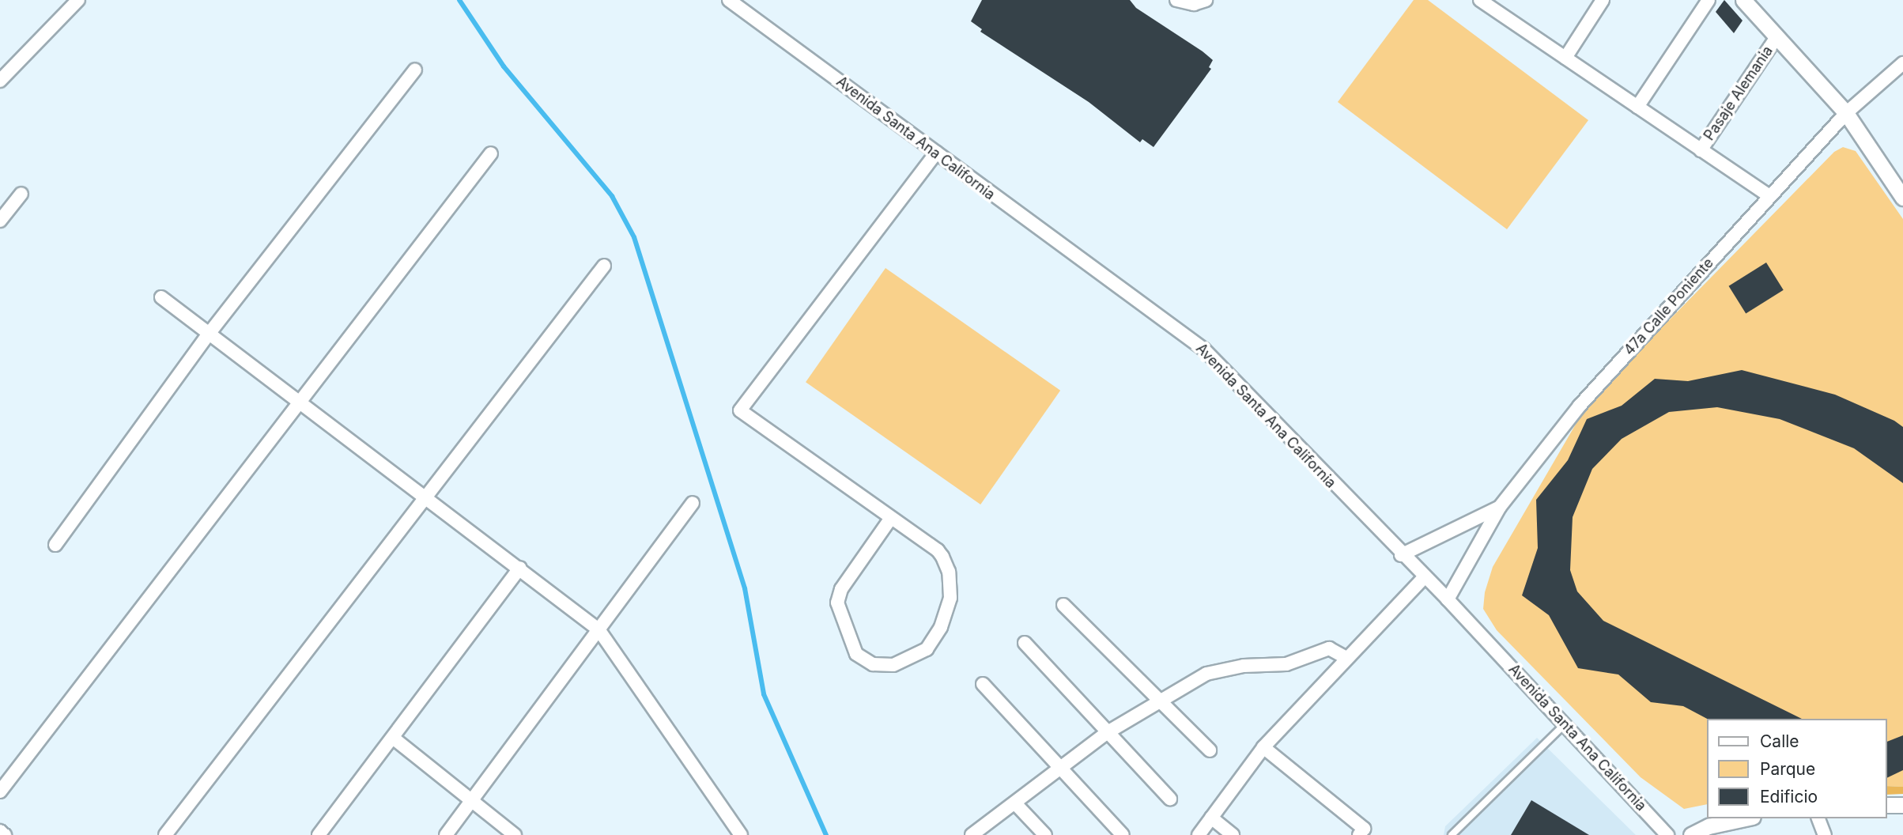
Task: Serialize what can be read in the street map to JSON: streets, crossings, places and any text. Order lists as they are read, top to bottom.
{
  "streets": {
    "street": ["Pasaje Alemania", "Avenida Santa Ana California", "47a Calle Poniente"]
  },
  "crossings": [
    ["Avenida Santa Ana California", "47a Calle Poniente"]
  ],
  "legend": ["Calle", "Parque", "Edificio"]
}
